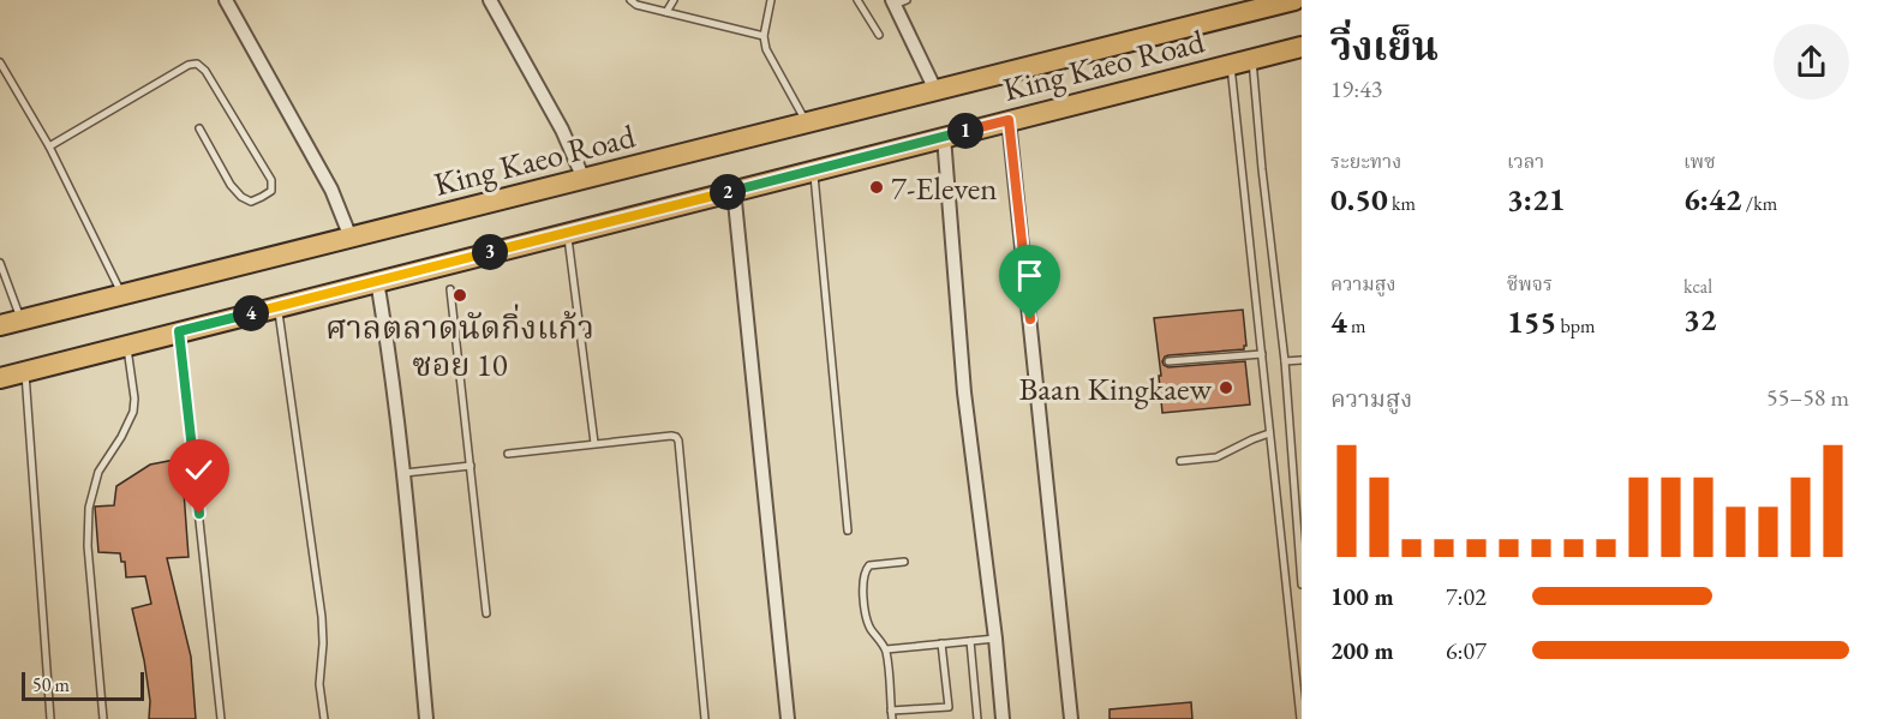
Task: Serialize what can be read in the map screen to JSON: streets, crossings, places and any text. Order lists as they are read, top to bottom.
{
  "streets": {
    "main road": ["King Kaeo Road"]
  },
  "places": ["7-Eleven", "ศาลตลาดนัดกิ่งแก้ว ซอย 10", "Baan Kingkaew"],
  "scale_bar": "50 m",
  "page": {
    "heading": ["วิ่งเย็น", "19:43"],
    "pins": [
      "1",
      "2",
      "3",
      "4"
    ],
    "stats": [
      ["ระยะทาง", "0.50 km"],
      ["เวลา", "3:21"],
      ["เพซ", "6:42 /km"],
      ["ความสูง", "4 m"],
      ["ชีพจร", "155 bpm"],
      ["kcal", "32"]
    ],
    "chart": ["ความสูง", "55–58 m"],
    "list": [
      {
        "name": "100 m",
        "note": "7:02"
      },
      {
        "name": "200 m",
        "note": "6:07"
      }
    ],
    "scale": "50 m"
  }
}
